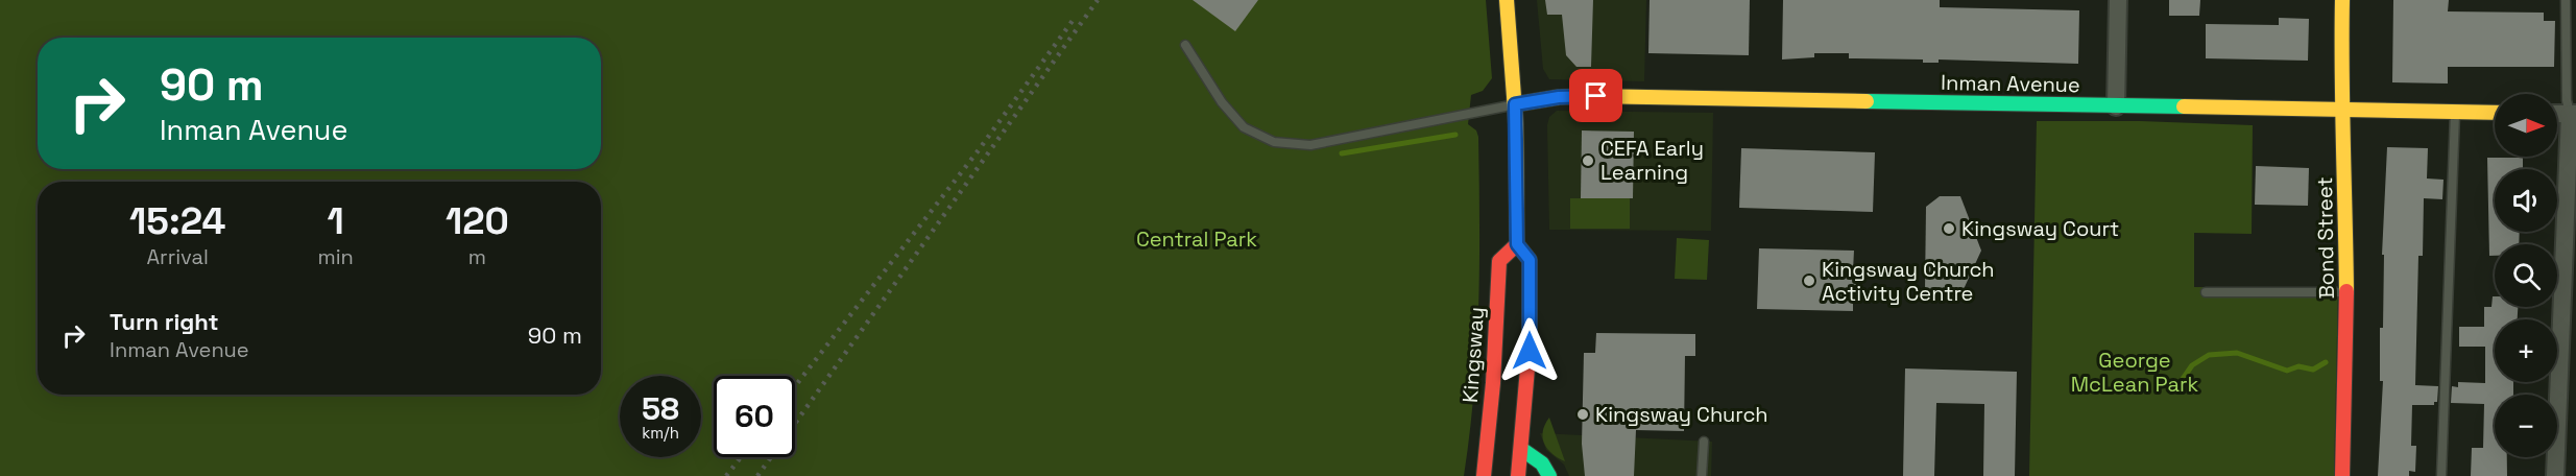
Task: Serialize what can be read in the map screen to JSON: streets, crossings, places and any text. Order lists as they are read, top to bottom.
{
  "streets": {
    "street": ["Inman Avenue", "Bond Street", "Kingsway"]
  },
  "crossings": [
    ["Inman Avenue", "Bond Street"]
  ],
  "parks": ["Central Park", "George McLean Park"],
  "places": [
    "CEFA Early Learning",
    "Kingsway Court",
    "Kingsway Church Activity Centre",
    "Kingsway Church"
  ],
  "north": "right",
  "page": {
    "turn": ["90 m", "Inman Avenue"],
    "map_buttons": ["+", "−"],
    "eta": [
      "15:24",
      "Arrival",
      "1",
      "min",
      "120",
      "m"
    ],
    "list": [
      {
        "name": "Turn right",
        "note": "Inman Avenue",
        "value": "90 m"
      }
    ],
    "speed": "58 km/h",
    "limit": "60"
  }
}
